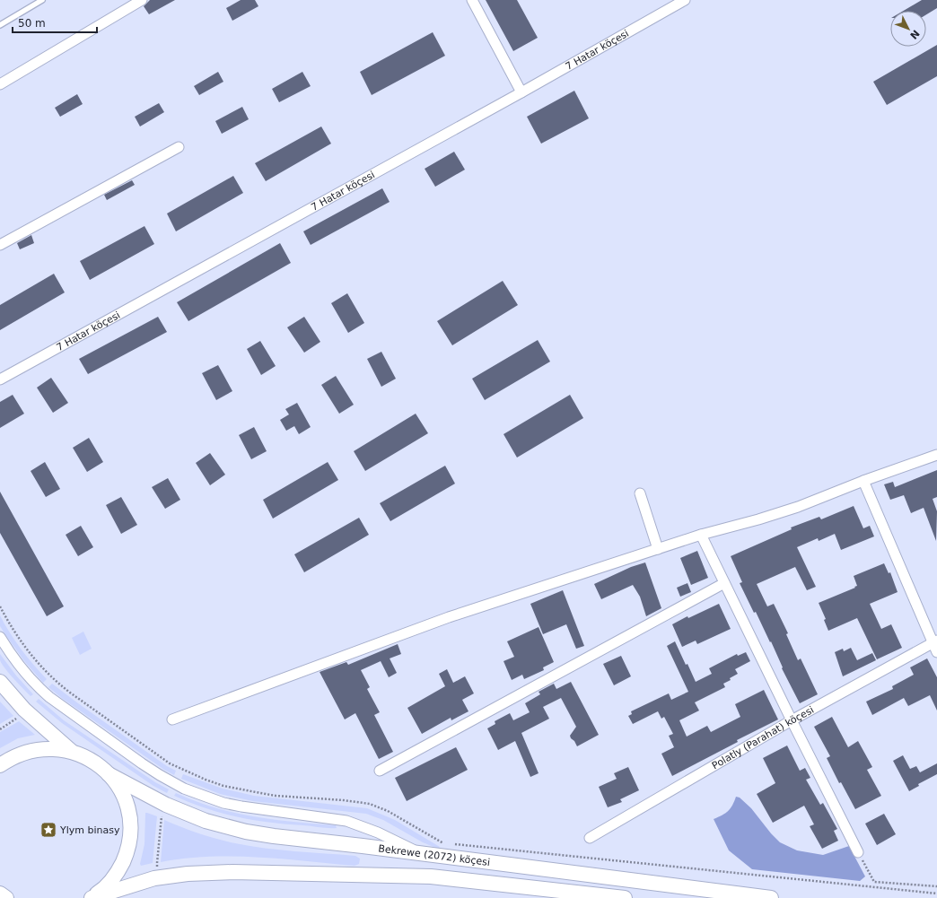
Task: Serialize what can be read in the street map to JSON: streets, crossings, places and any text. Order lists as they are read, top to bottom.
{
  "streets": {
    "main road": ["Bekrewe (2072) köçesi"],
    "street": ["7 Hatar köçesi", "Polatly (Parahat) köçesi"]
  },
  "places": {
    "place": ["Ylym binasy"]
  },
  "scale_bar": "50 m",
  "north": "bottom right"
}
